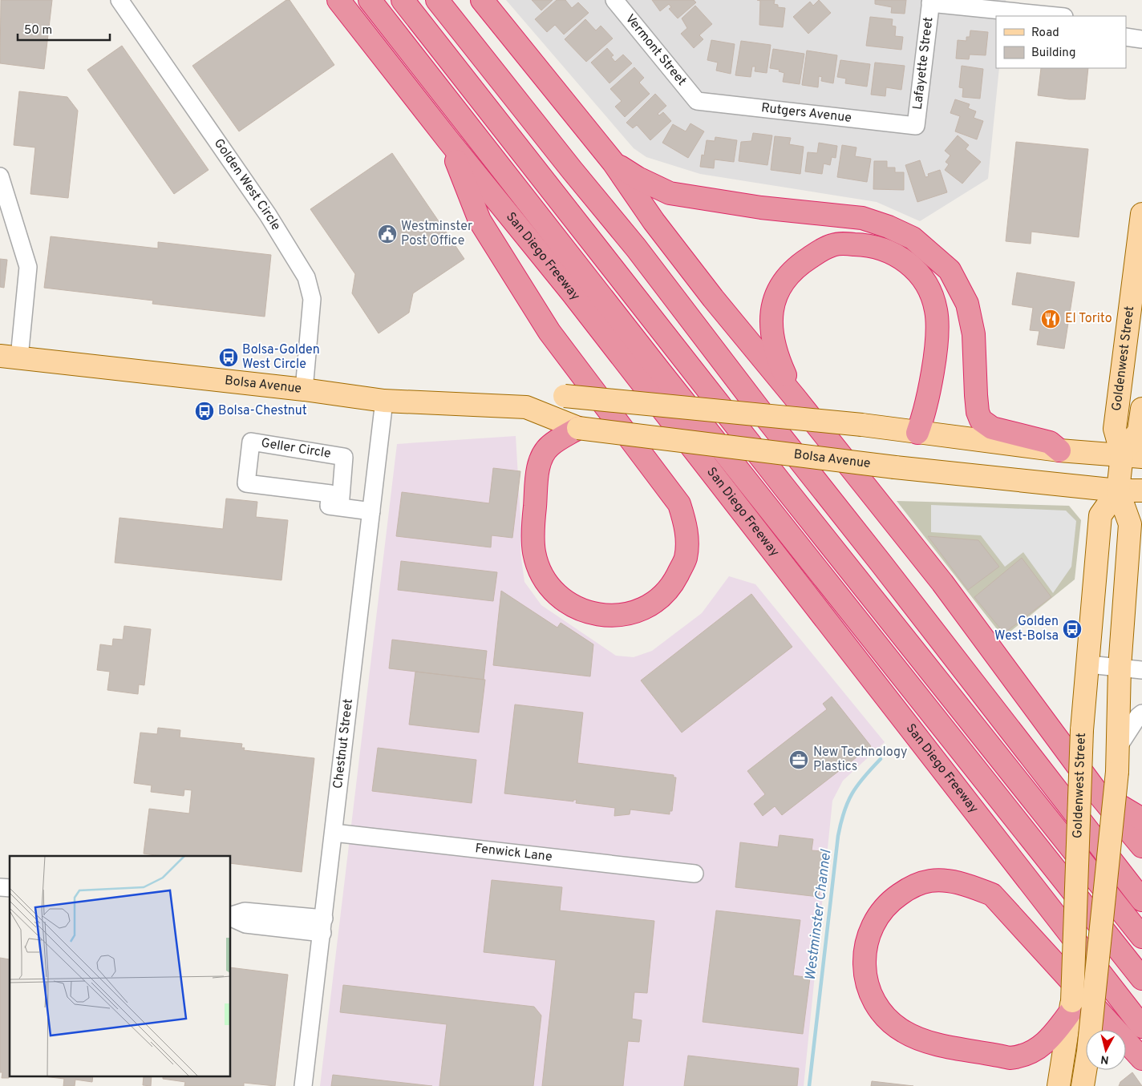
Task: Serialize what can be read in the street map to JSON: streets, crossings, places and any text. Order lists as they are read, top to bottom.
{
  "streets": {
    "highway": ["San Diego Freeway"],
    "main road": ["Goldenwest Street", "Bolsa Avenue"],
    "street": [
      "Vermont Street",
      "Lafayette Street",
      "Rutgers Avenue",
      "Golden West Circle",
      "Geller Circle",
      "Chestnut Street",
      "Fenwick Lane"
    ]
  },
  "crossings": [
    ["Vermont Street", "Rutgers Avenue"],
    ["Lafayette Street", "Rutgers Avenue"],
    ["Golden West Circle", "Bolsa Avenue"],
    ["Goldenwest Street", "Bolsa Avenue"],
    ["Bolsa Avenue", "Chestnut Street"],
    ["Chestnut Street", "Fenwick Lane"]
  ],
  "water": ["Westminster Channel"],
  "places": {
    "public building": ["Westminster Post Office"],
    "restaurant": ["El Torito"],
    "bus stop": ["Bolsa-Golden West Circle", "Bolsa-Chestnut", "Golden West-Bolsa"],
    "office": ["New Technology Plastics"]
  },
  "legend": ["Road", "Building"],
  "scale_bar": "50 m",
  "north": "bottom"
}
